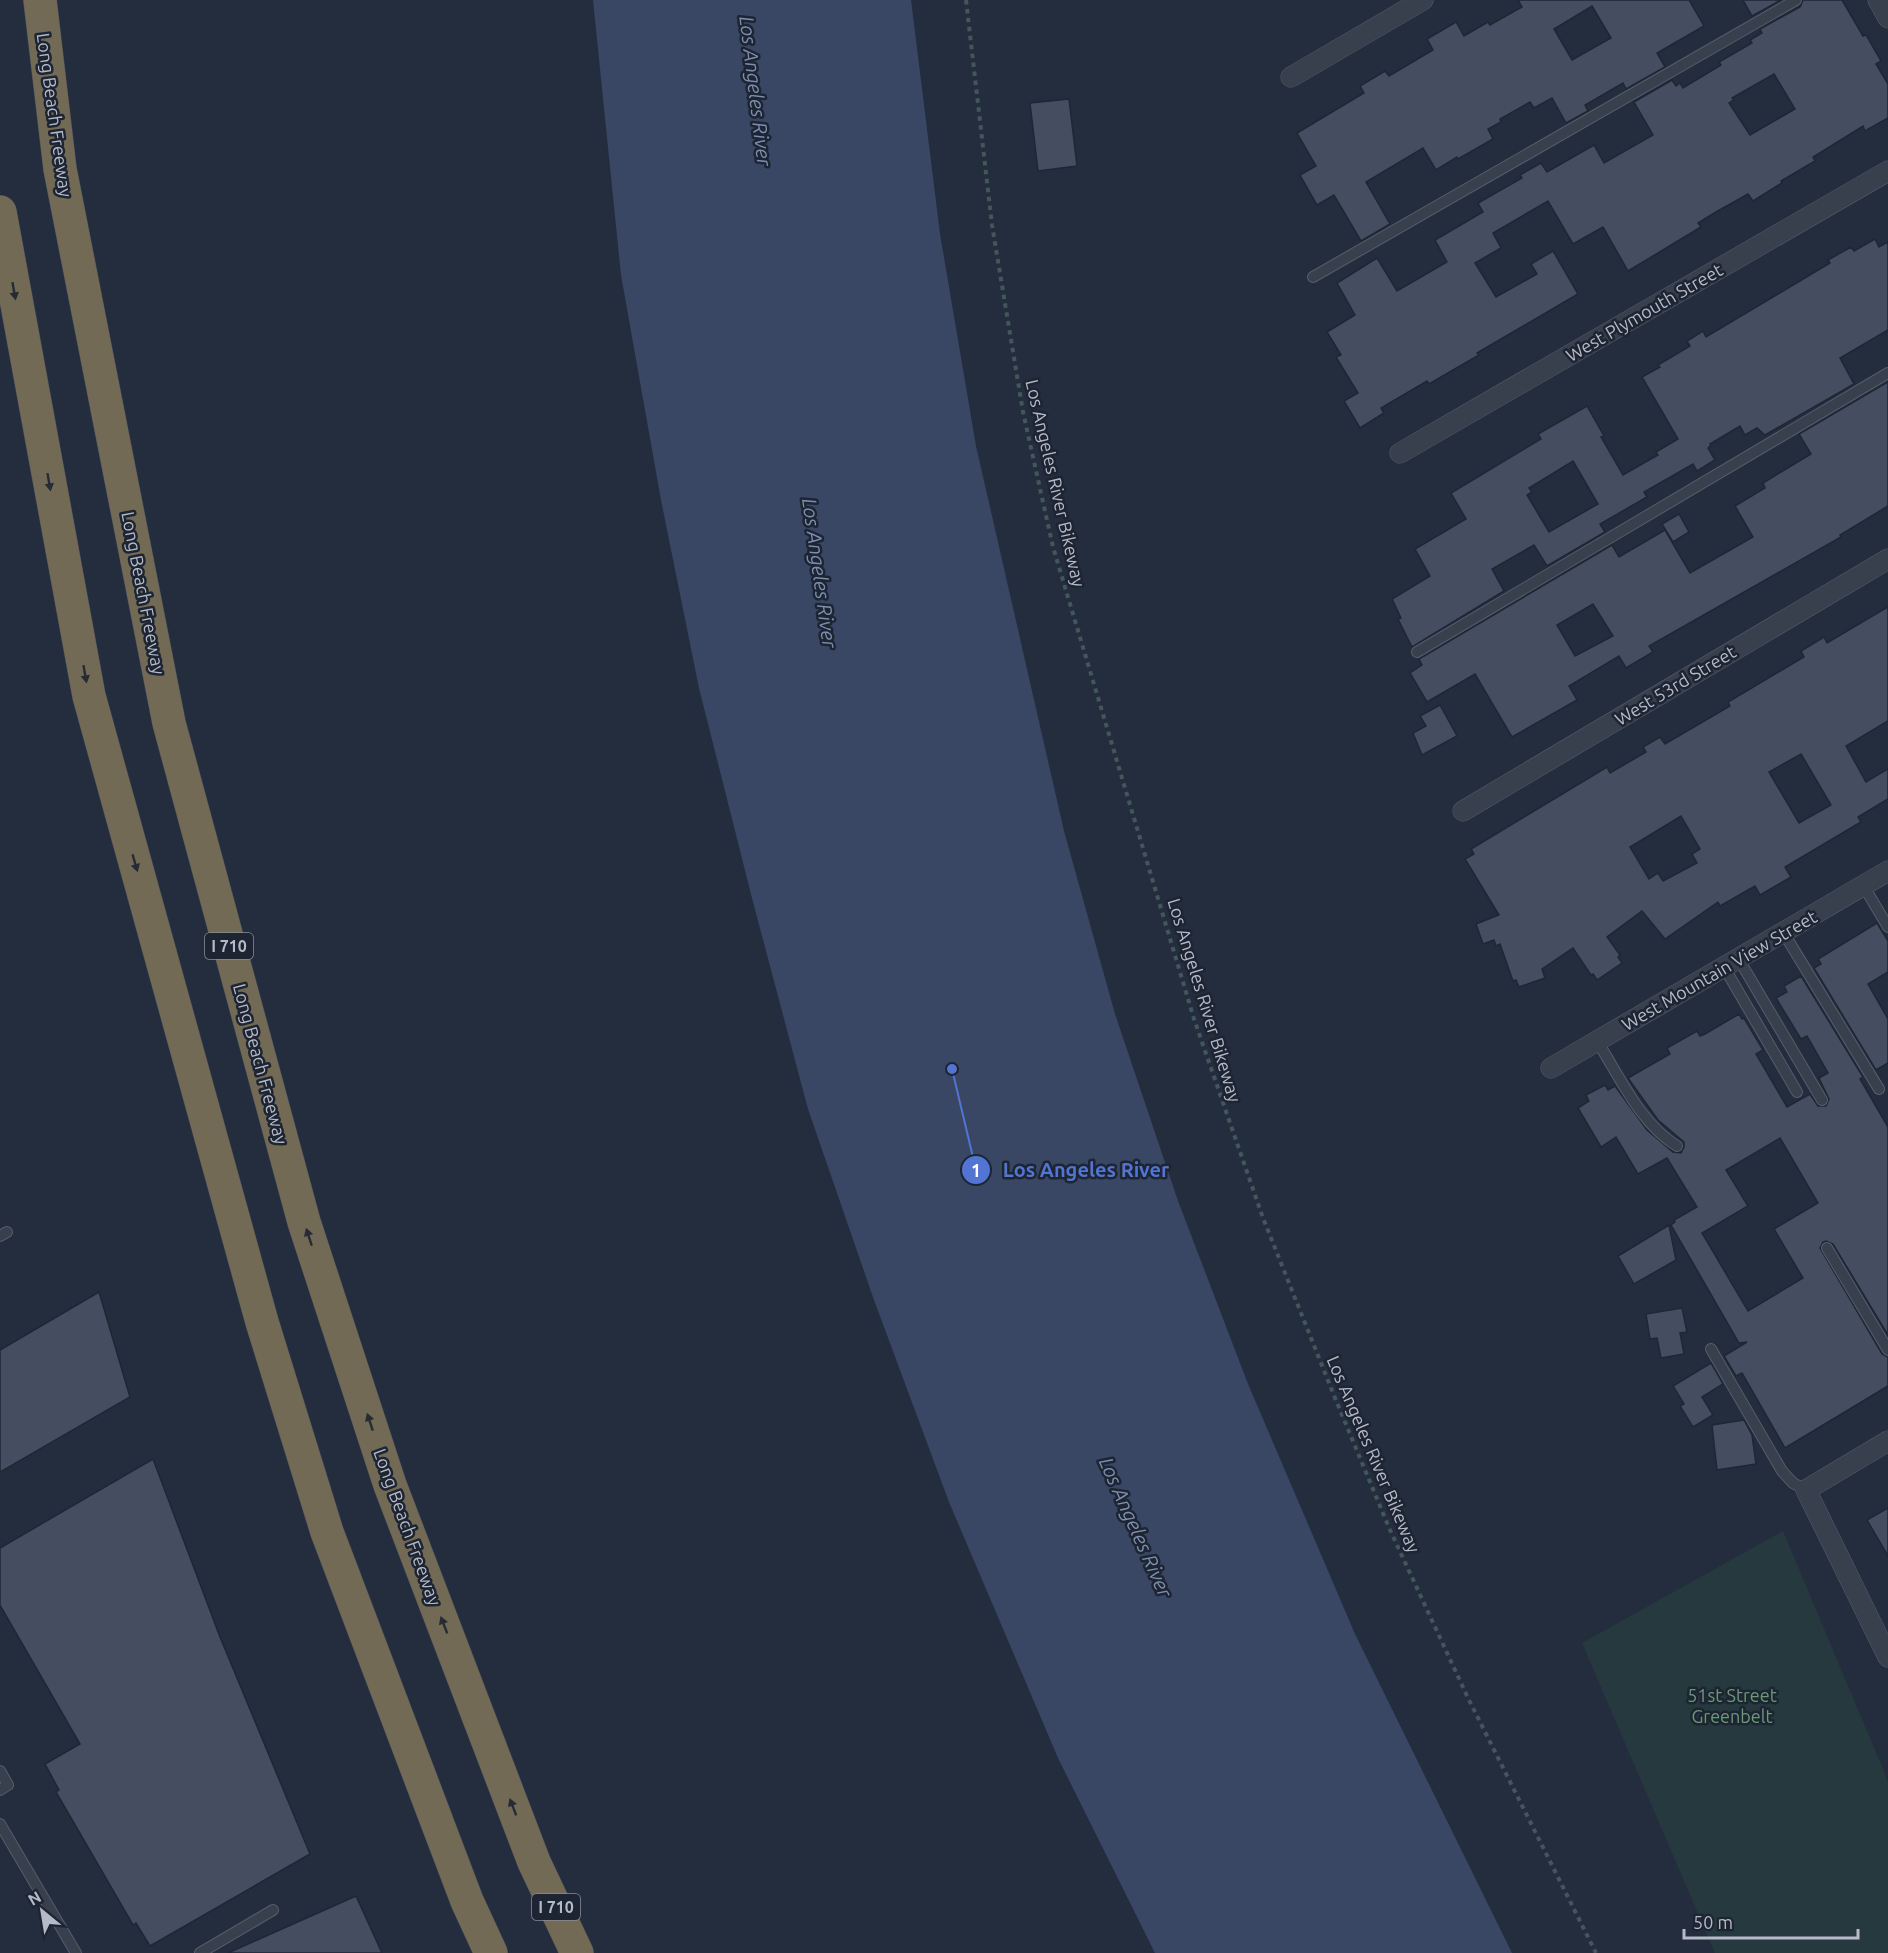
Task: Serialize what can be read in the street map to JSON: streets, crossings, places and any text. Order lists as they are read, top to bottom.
{
  "streets": {
    "highway": ["Long Beach Freeway", "I 710"],
    "street": ["West Plymouth Street", "West 53rd Street", "West Mountain View Street"],
    "path": ["Los Angeles River Bikeway"]
  },
  "water": ["Los Angeles River"],
  "parks": ["51st Street Greenbelt"],
  "places": ["Los Angeles River"],
  "scale_bar": "50 m",
  "north": "top left"
}
